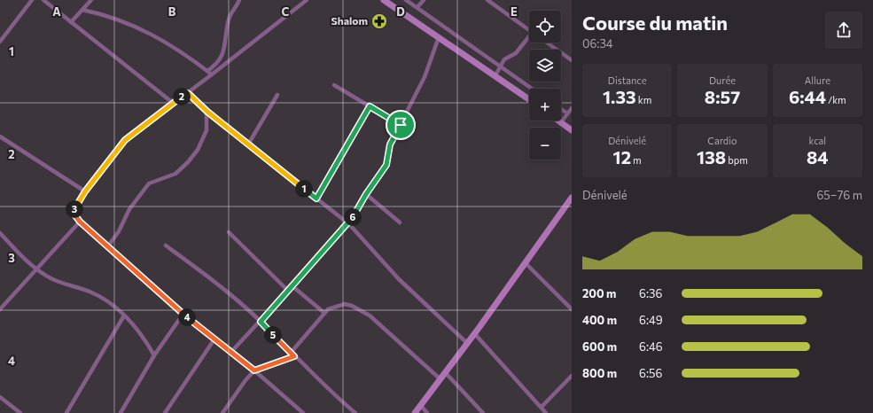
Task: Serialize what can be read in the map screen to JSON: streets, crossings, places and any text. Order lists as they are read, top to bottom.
{
  "places": {
    "pharmacy": ["Shalom"]
  },
  "page": {
    "heading": ["Course du matin", "06:34"],
    "map_buttons": ["+", "−"],
    "stats": [
      ["Distance", "1.33 km"],
      ["Durée", "8:57"],
      ["Allure", "6:44 /km"],
      ["Dénivelé", "12 m"],
      ["Cardio", "138 bpm"],
      ["kcal", "84"]
    ],
    "pins": [
      "2",
      "1",
      "3",
      "6",
      "4",
      "5"
    ],
    "chart": ["Dénivelé", "65–76 m"],
    "list": [
      {
        "name": "200 m",
        "note": "6:36"
      },
      {
        "name": "400 m",
        "note": "6:49"
      },
      {
        "name": "600 m",
        "note": "6:46"
      },
      {
        "name": "800 m",
        "note": "6:56"
      }
    ]
  },
  "grid": {
    "columns": [
      "A",
      "B",
      "C",
      "D",
      "E"
    ],
    "rows": [
      "1",
      "2",
      "3",
      "4"
    ]
  }
}
